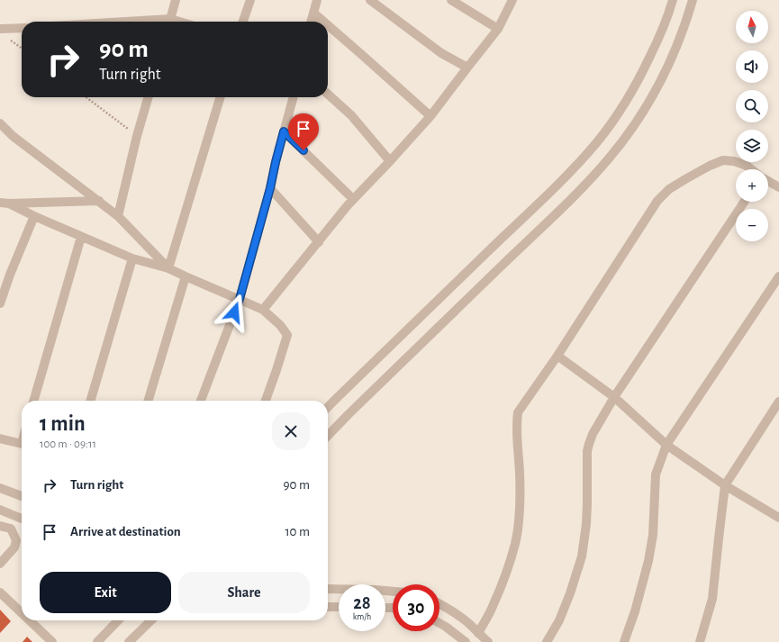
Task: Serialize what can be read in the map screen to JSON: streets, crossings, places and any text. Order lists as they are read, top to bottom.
{
  "north": "top",
  "page": {
    "map_buttons": ["+", "−"],
    "turn": ["90 m", "Turn right"],
    "heading": ["1 min", "100 m · 09:11"],
    "list": [
      {
        "name": "Turn right",
        "value": "90 m"
      },
      {
        "name": "Arrive at destination",
        "value": "10 m"
      }
    ],
    "buttons": ["Exit", "Share"],
    "speed": "28 km/h",
    "limit": "30"
  }
}
